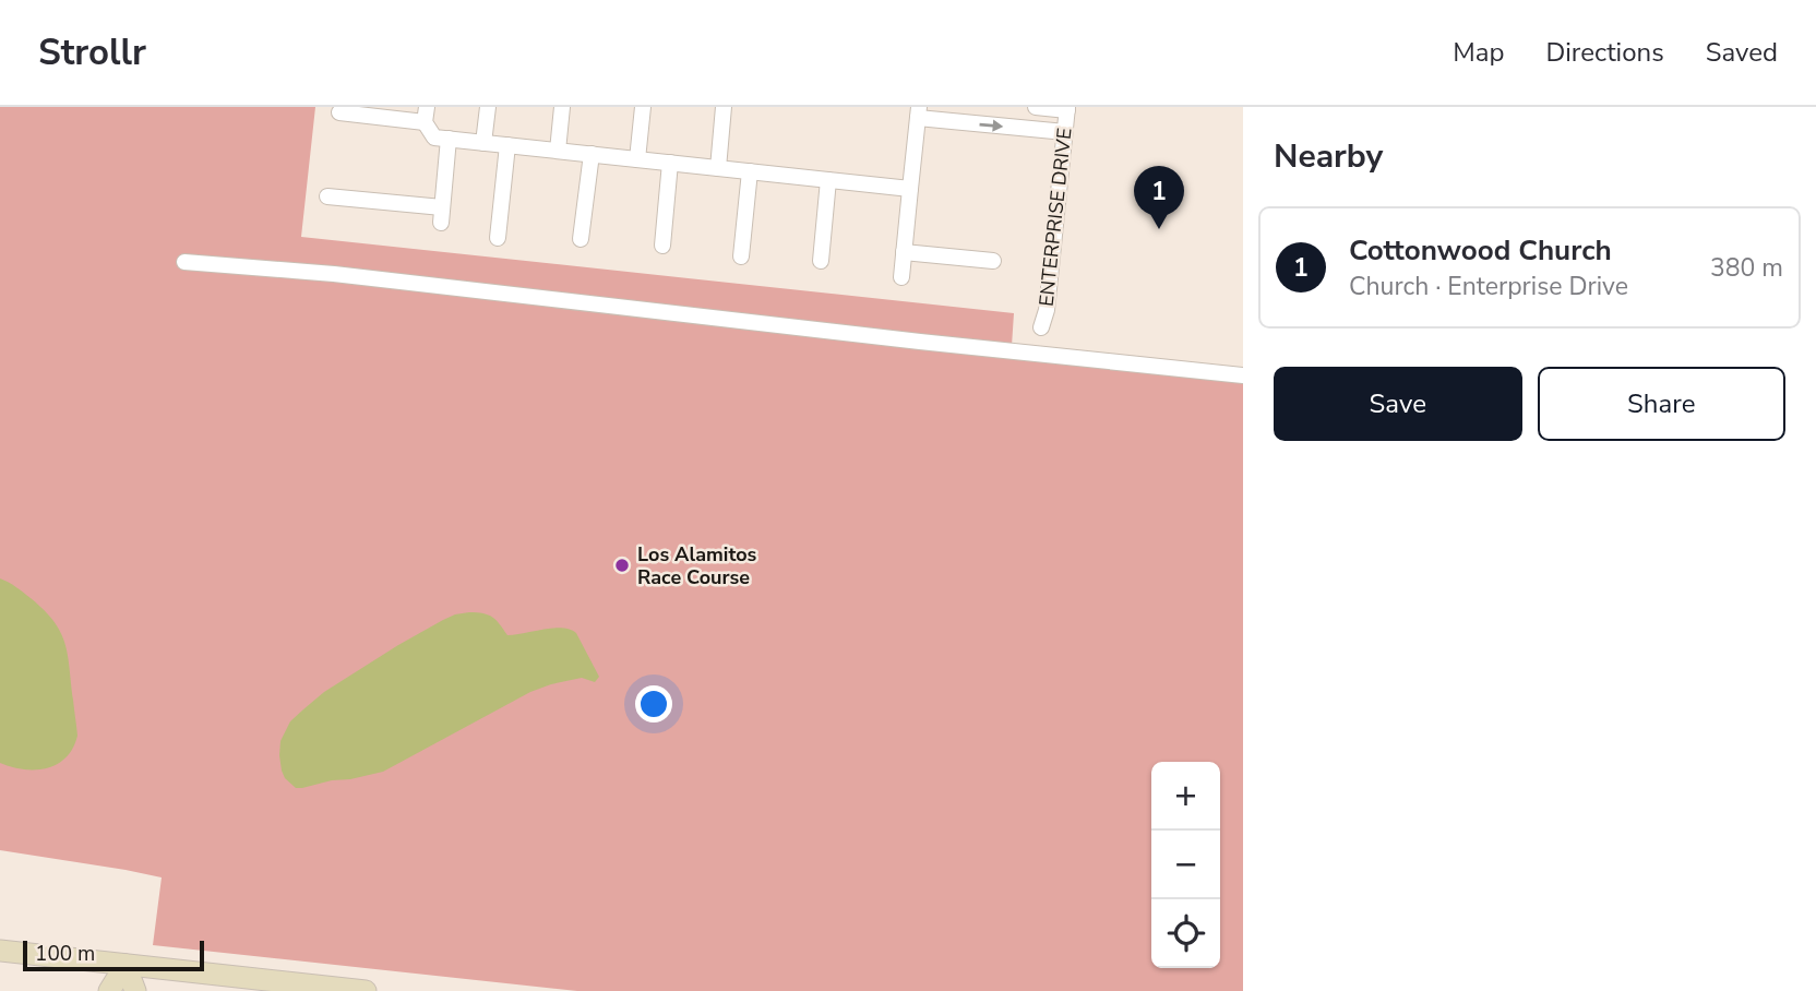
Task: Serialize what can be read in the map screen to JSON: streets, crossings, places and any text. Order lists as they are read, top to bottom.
{
  "streets": {
    "street": ["ENTERPRISE DRIVE"]
  },
  "places": ["Los Alamitos Race Course"],
  "scale_bar": "100 m",
  "page": {
    "header": "Strollr",
    "nav": ["Map", "Directions", "Saved"],
    "heading": "Nearby",
    "pins": "1",
    "list": [
      {
        "mark": "1",
        "name": "Cottonwood Church",
        "note": "Church · Enterprise Drive",
        "value": "380 m"
      }
    ],
    "buttons": ["Save", "Share"],
    "map_buttons": ["+", "−"],
    "scale": "100 m"
  }
}
